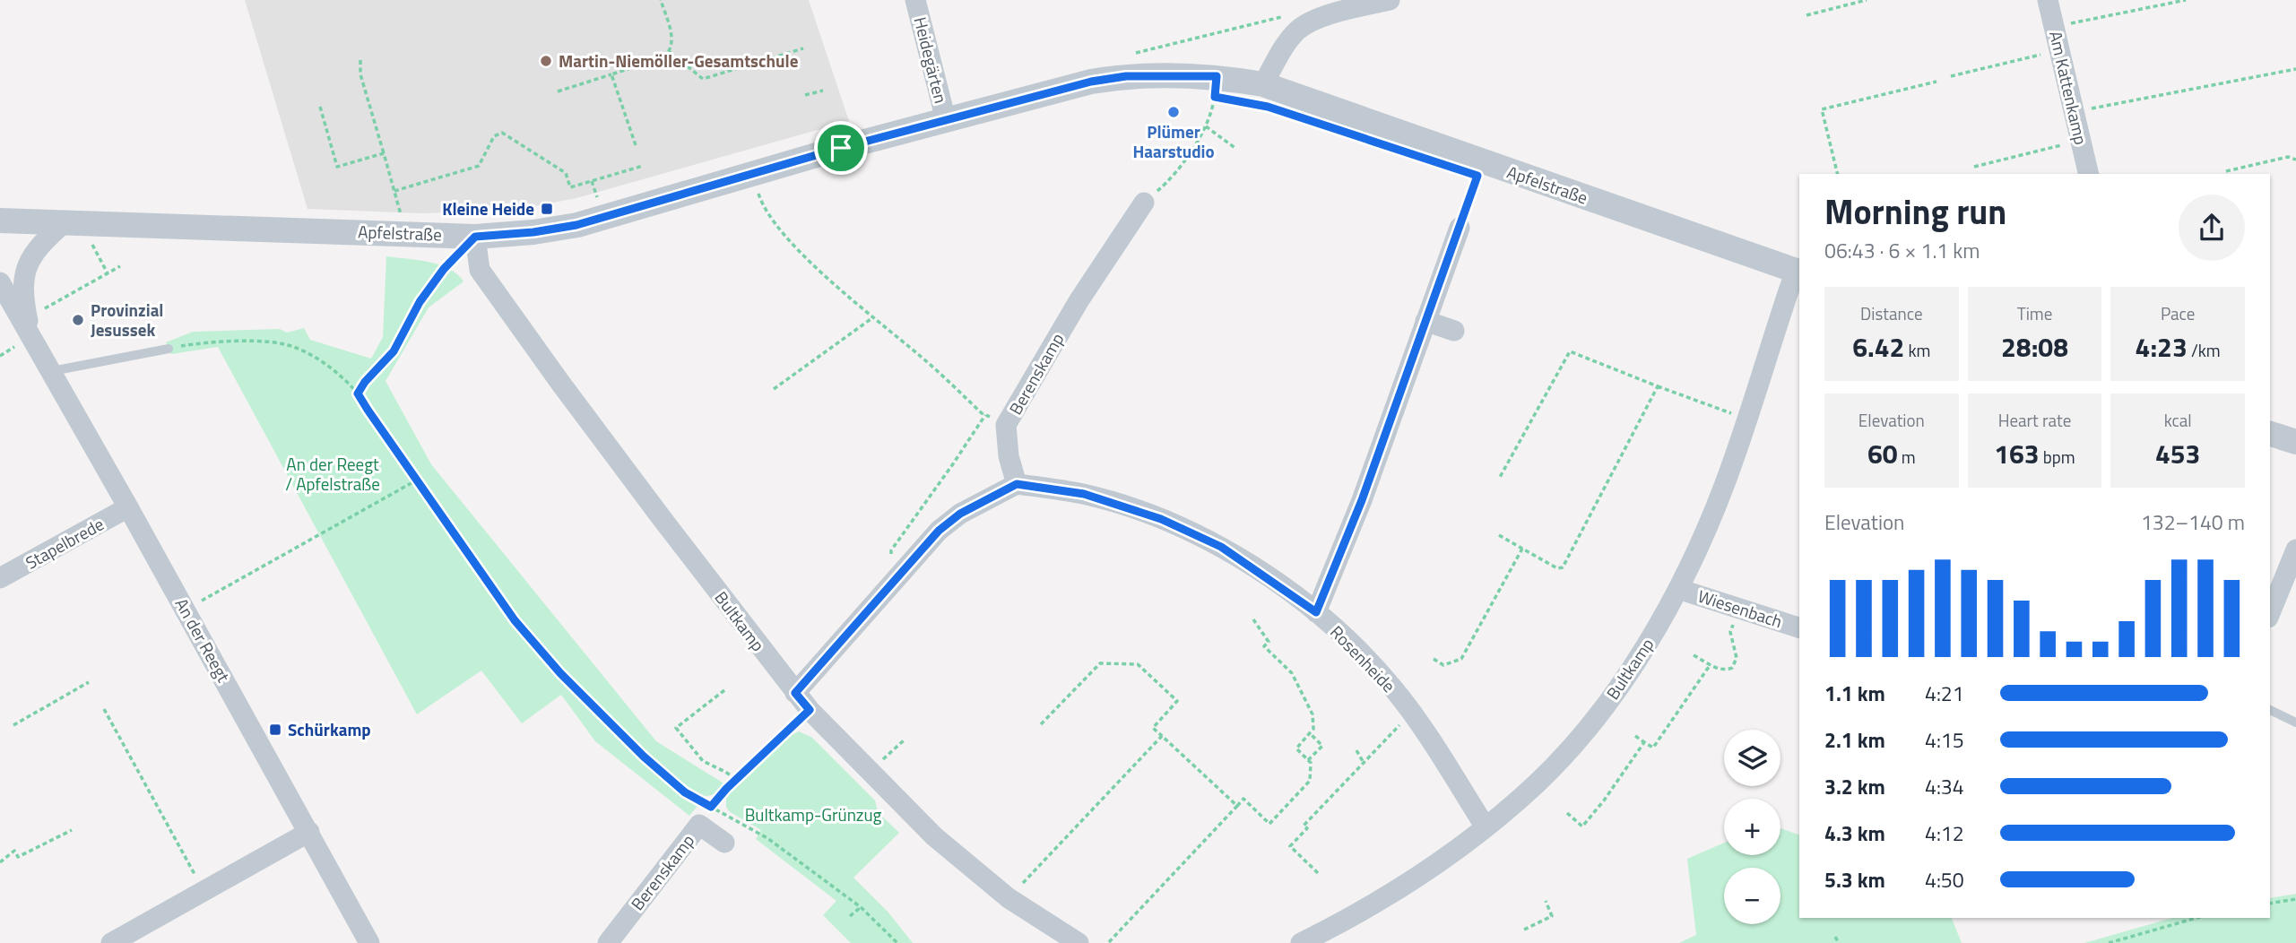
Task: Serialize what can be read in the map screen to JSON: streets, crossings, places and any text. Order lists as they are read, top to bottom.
{
  "streets": {
    "street": [
      "Heidegärten",
      "Am Kattenkamp",
      "Apfelstraße",
      "Berenskamp",
      "Stapelbrede",
      "Wiesenbach",
      "Bultkamp",
      "An der Reegt",
      "Rosenheide"
    ]
  },
  "crossings": [
    ["Heidegärten", "Apfelstraße"],
    ["Apfelstraße", "Bultkamp"],
    ["Apfelstraße", "An der Reegt"],
    ["Berenskamp", "Rosenheide"],
    ["Stapelbrede", "An der Reegt"],
    ["Wiesenbach", "Bultkamp"],
    ["Bultkamp", "Rosenheide"]
  ],
  "parks": ["An der Reegt / Apfelstraße", "Bultkamp-Grünzug"],
  "places": {
    "other": ["Martin-Niemöller-Gesamtschule", "Plümer Haarstudio", "Provinzial Jesussek"],
    "transit": ["Kleine Heide", "Schürkamp"]
  },
  "page": {
    "heading": ["Morning run", "06:43 · 6 × 1.1 km"],
    "stats": [
      ["Distance", "6.42 km"],
      ["Time", "28:08"],
      ["Pace", "4:23 /km"],
      ["Elevation", "60 m"],
      ["Heart rate", "163 bpm"],
      ["kcal", "453"]
    ],
    "chart": ["Elevation", "132–140 m"],
    "list": [
      {
        "name": "1.1 km",
        "note": "4:21"
      },
      {
        "name": "2.1 km",
        "note": "4:15"
      },
      {
        "name": "3.2 km",
        "note": "4:34"
      },
      {
        "name": "4.3 km",
        "note": "4:12"
      },
      {
        "name": "5.3 km",
        "note": "4:50"
      }
    ],
    "map_buttons": ["+", "−"]
  }
}
